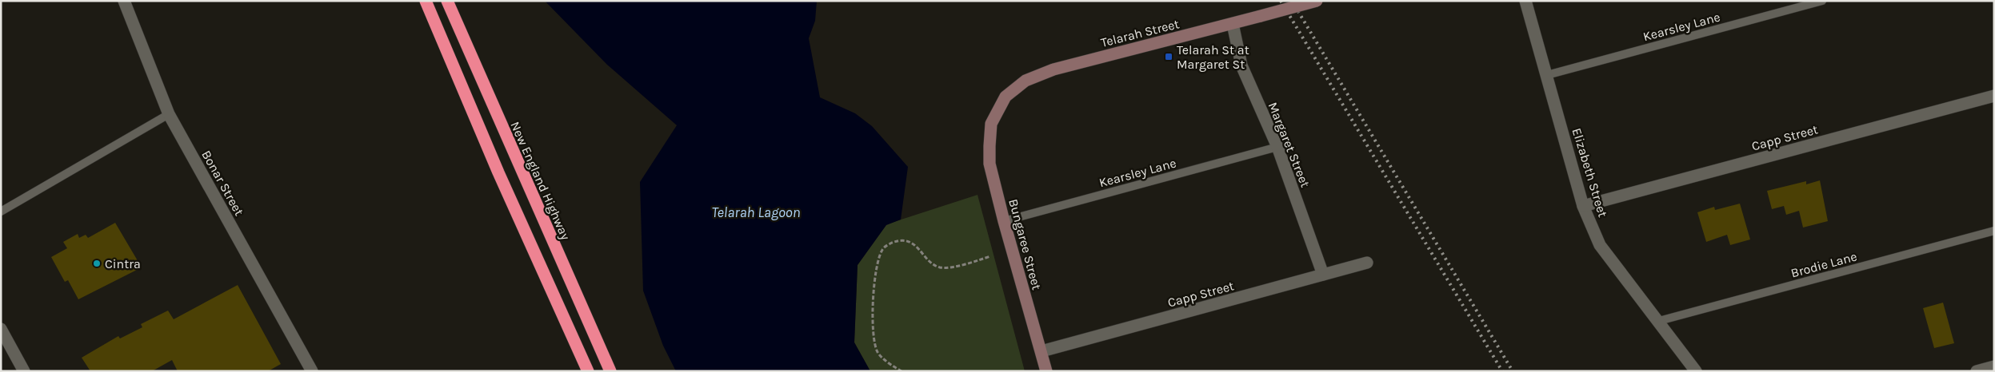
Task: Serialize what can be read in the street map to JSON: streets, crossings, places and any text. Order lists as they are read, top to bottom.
{
  "streets": {
    "highway": ["New England Highway"],
    "street": [
      "Telarah Street",
      "Capp Street",
      "Margaret Street",
      "Elizabeth Street",
      "Bonar Street",
      "Bungaree Street"
    ],
    "lane": ["Kearsley Lane", "Brodie Lane"]
  },
  "crossings": [
    ["Kearsley Lane", "Margaret Street"],
    ["Kearsley Lane", "Elizabeth Street"],
    ["Kearsley Lane", "Bungaree Street"],
    ["Telarah Street", "Margaret Street"],
    ["Telarah Street", "Bungaree Street"],
    ["Capp Street", "Margaret Street"],
    ["Capp Street", "Elizabeth Street"],
    ["Capp Street", "Bungaree Street"],
    ["Elizabeth Street", "Brodie Lane"]
  ],
  "water": ["Telarah Lagoon"],
  "places": {
    "transit": ["Telarah St at Margaret St"],
    "other": ["Cintra"]
  }
}
